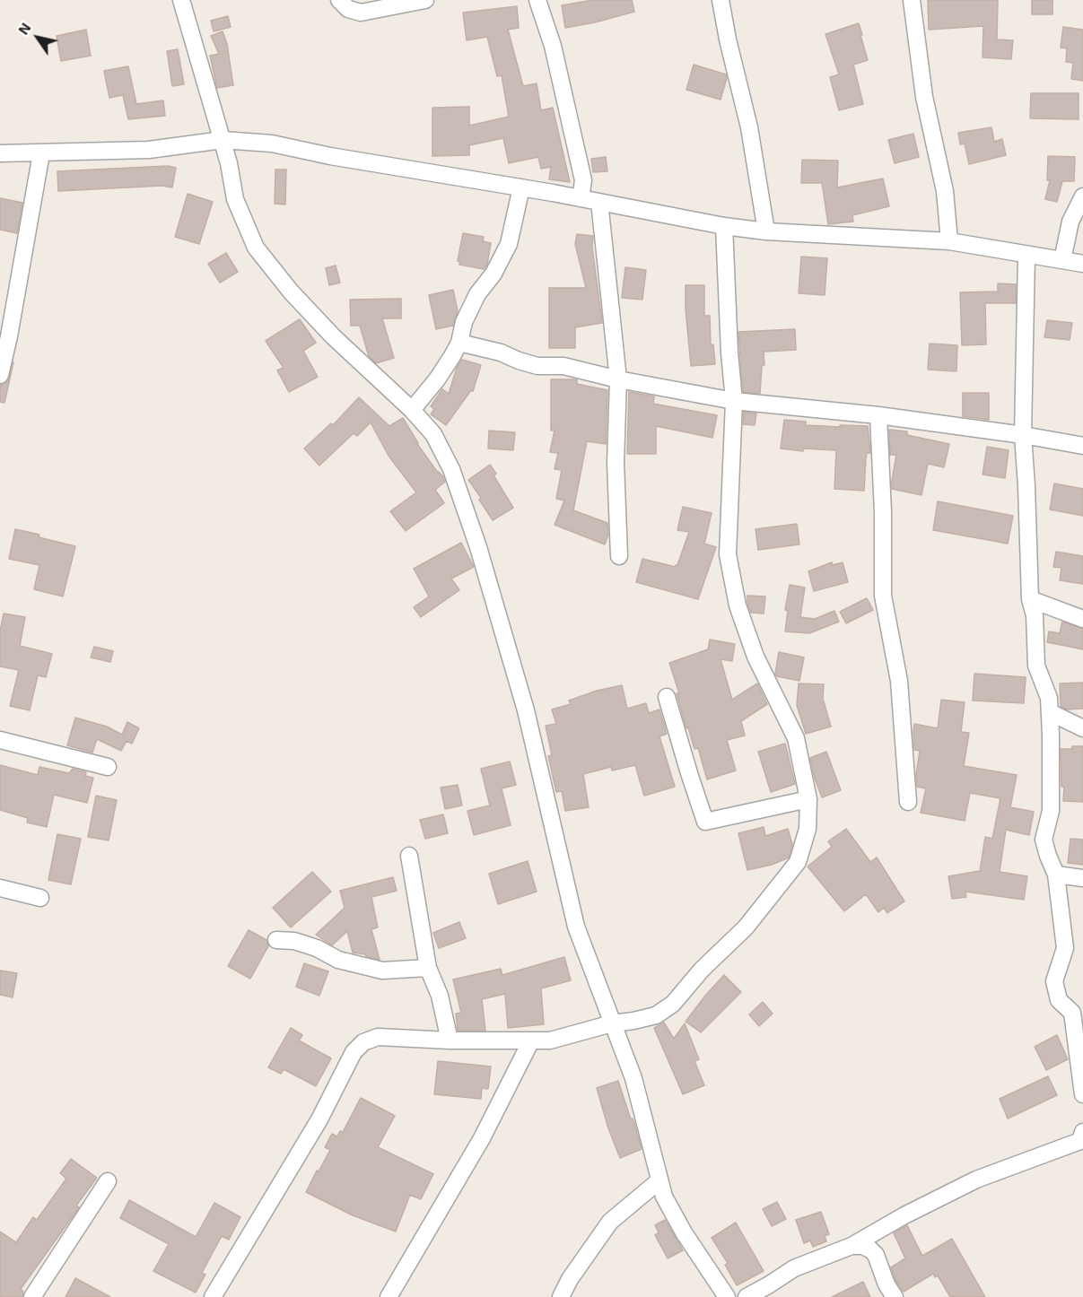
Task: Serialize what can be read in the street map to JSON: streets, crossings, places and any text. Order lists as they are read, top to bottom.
{
  "north": "top left"
}
